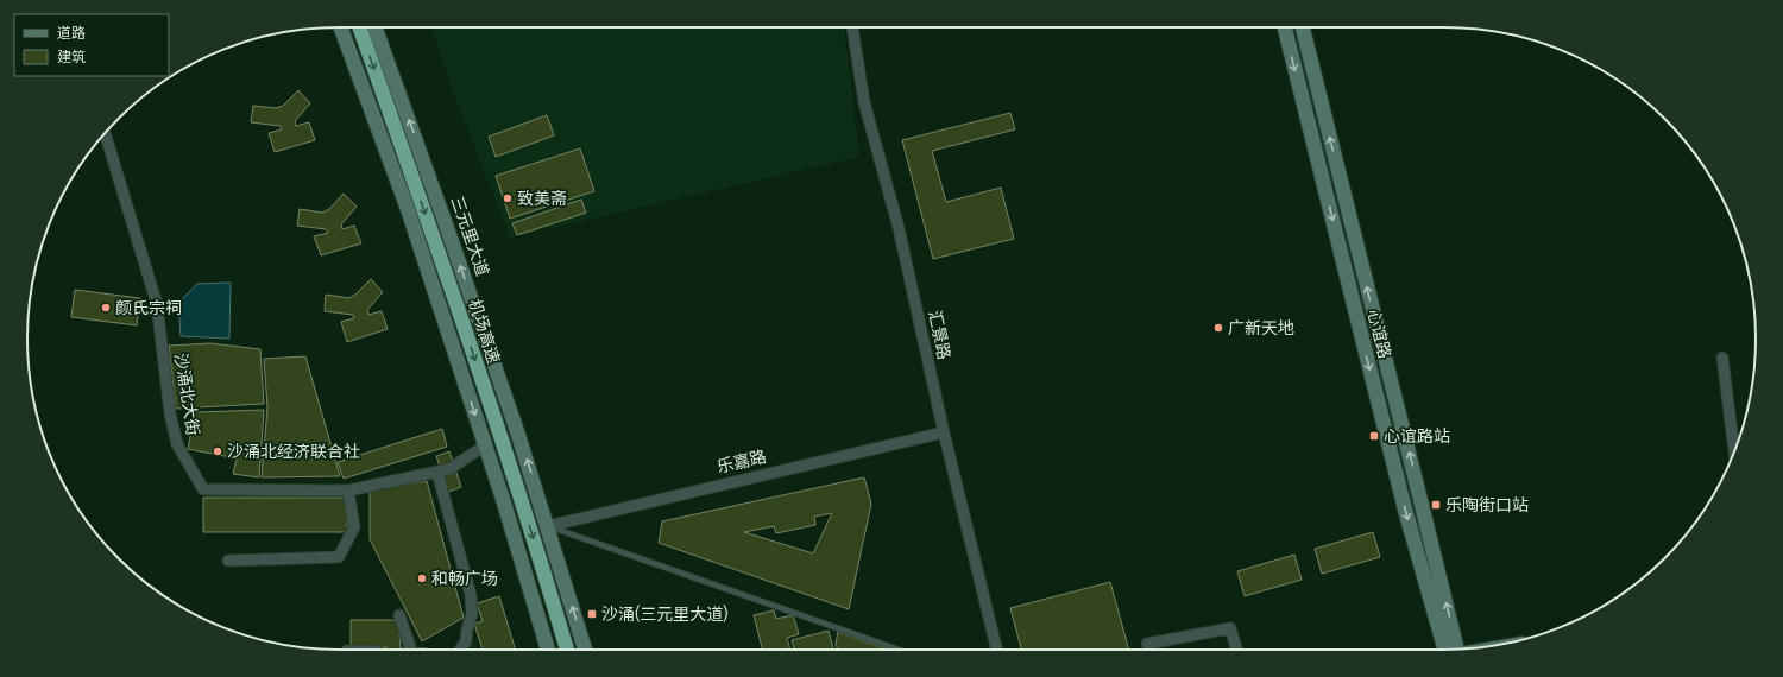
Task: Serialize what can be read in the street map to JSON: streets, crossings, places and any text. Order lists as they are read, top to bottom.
{
  "streets": {
    "highway": ["机场高速"],
    "street": [
      "三元里大道",
      "心谊路",
      "汇景路",
      "沙涌北大街",
      "乐嘉路"
    ]
  },
  "crossings": [
    ["三元里大道", "乐嘉路"],
    ["汇景路", "乐嘉路"]
  ],
  "one_way": ["机场高速"],
  "places": {
    "other": [
      "致美斋",
      "颜氏宗祠",
      "广新天地",
      "沙涌北经济联合社",
      "和畅广场"
    ],
    "transit": ["心谊路站", "乐陶街口站", "沙涌(三元里大道)"]
  },
  "legend": ["道路", "建筑"]
}
